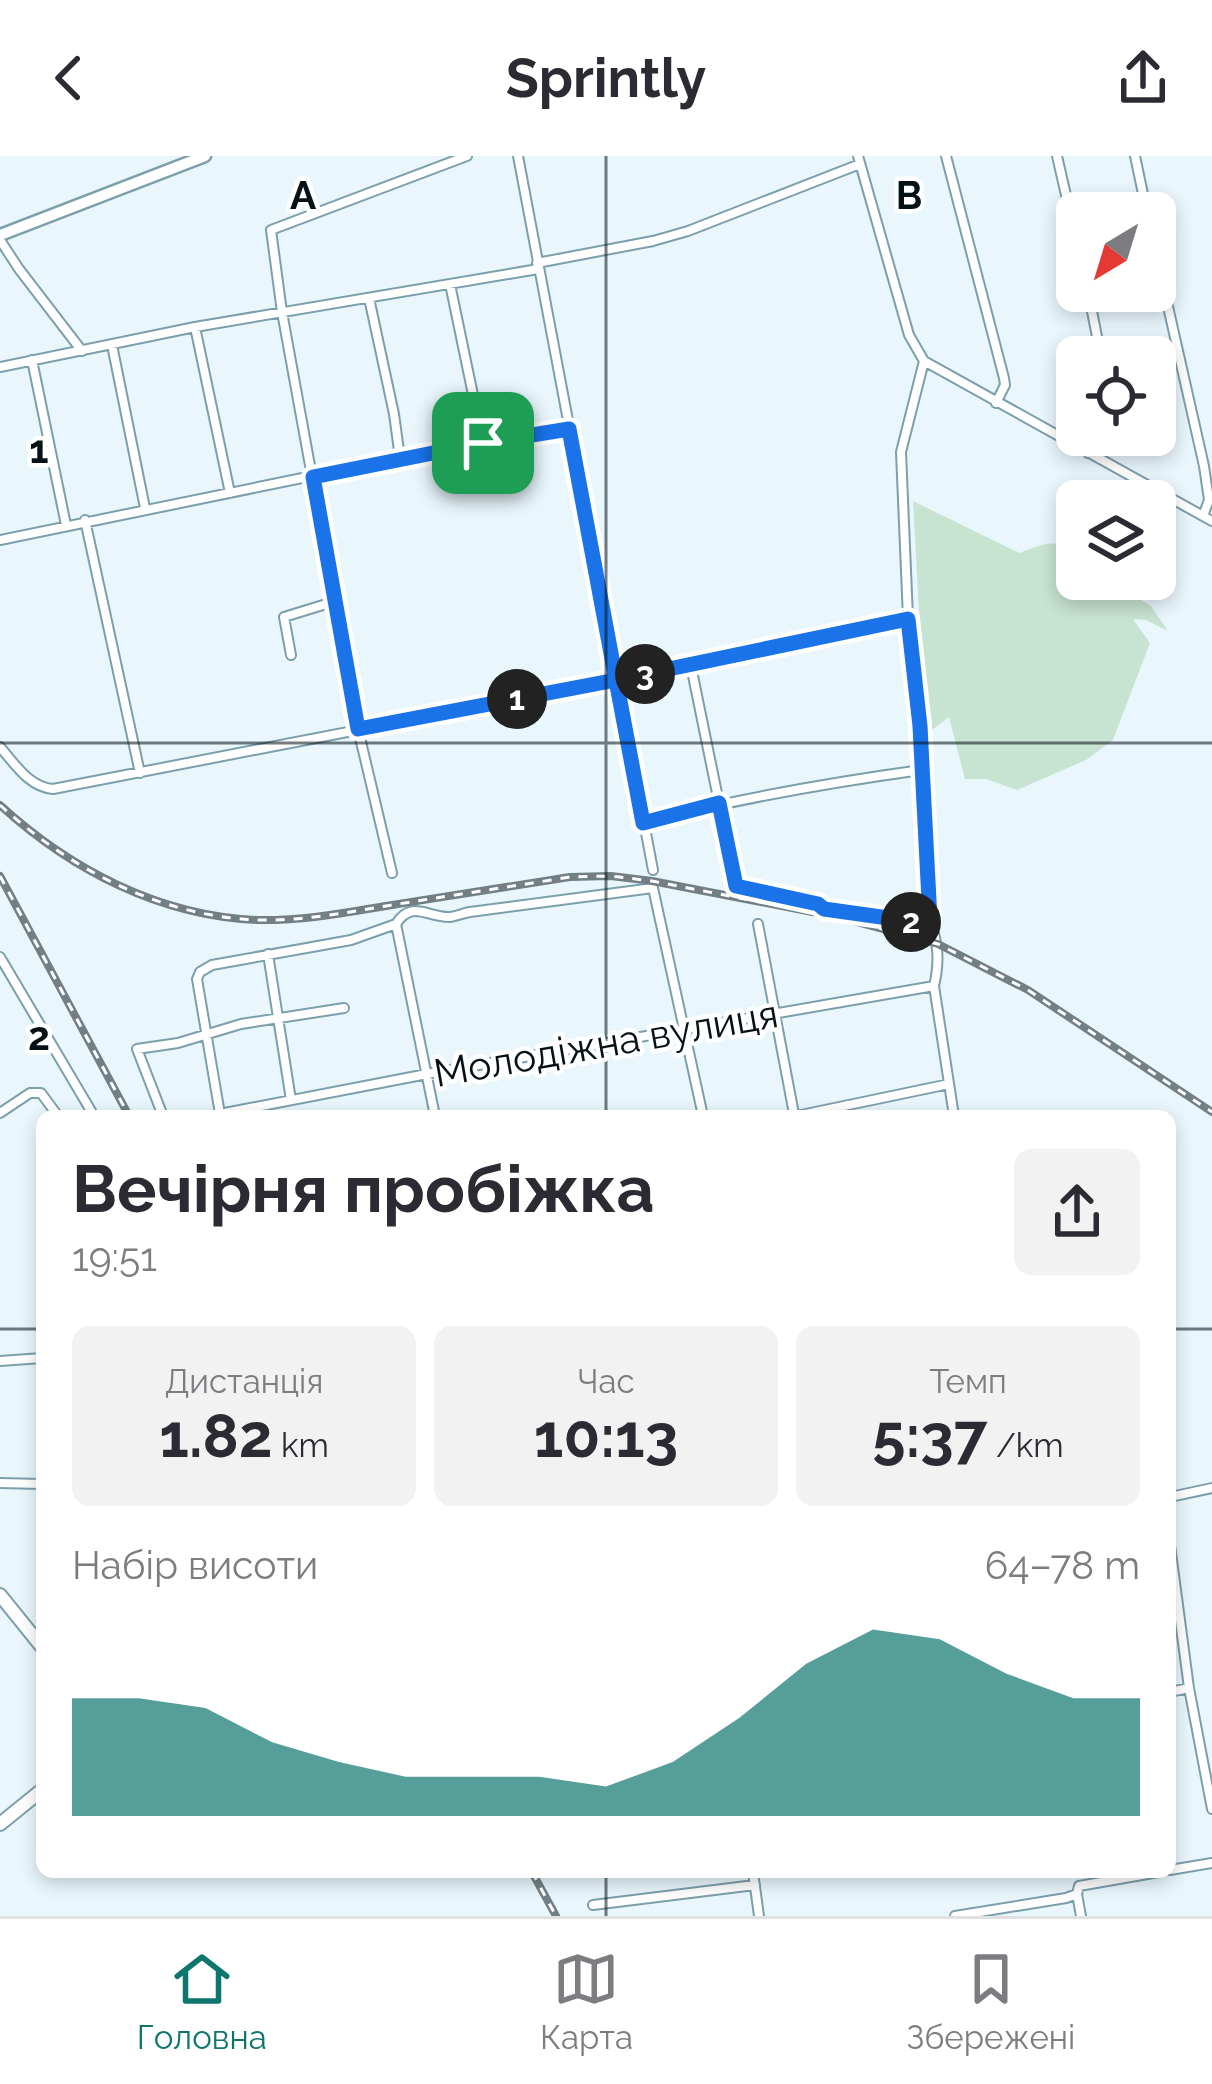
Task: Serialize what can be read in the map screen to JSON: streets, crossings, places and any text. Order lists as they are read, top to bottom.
{
  "streets": {
    "street": ["Молодіжна вулиця"]
  },
  "north": "bottom left",
  "page": {
    "header": "Sprintly",
    "pins": ["3", "1", "2"],
    "heading": ["Вечірня пробіжка", "19:51"],
    "stats": [
      ["Дистанція", "1.82 km"],
      ["Час", "10:13"],
      ["Темп", "5:37 /km"]
    ],
    "chart": ["Набір висоти", "64–78 m"],
    "tabs": ["Головна", "Карта", "Збережені"]
  },
  "grid": {
    "columns": ["A", "B"],
    "rows": ["1", "2"]
  }
}
